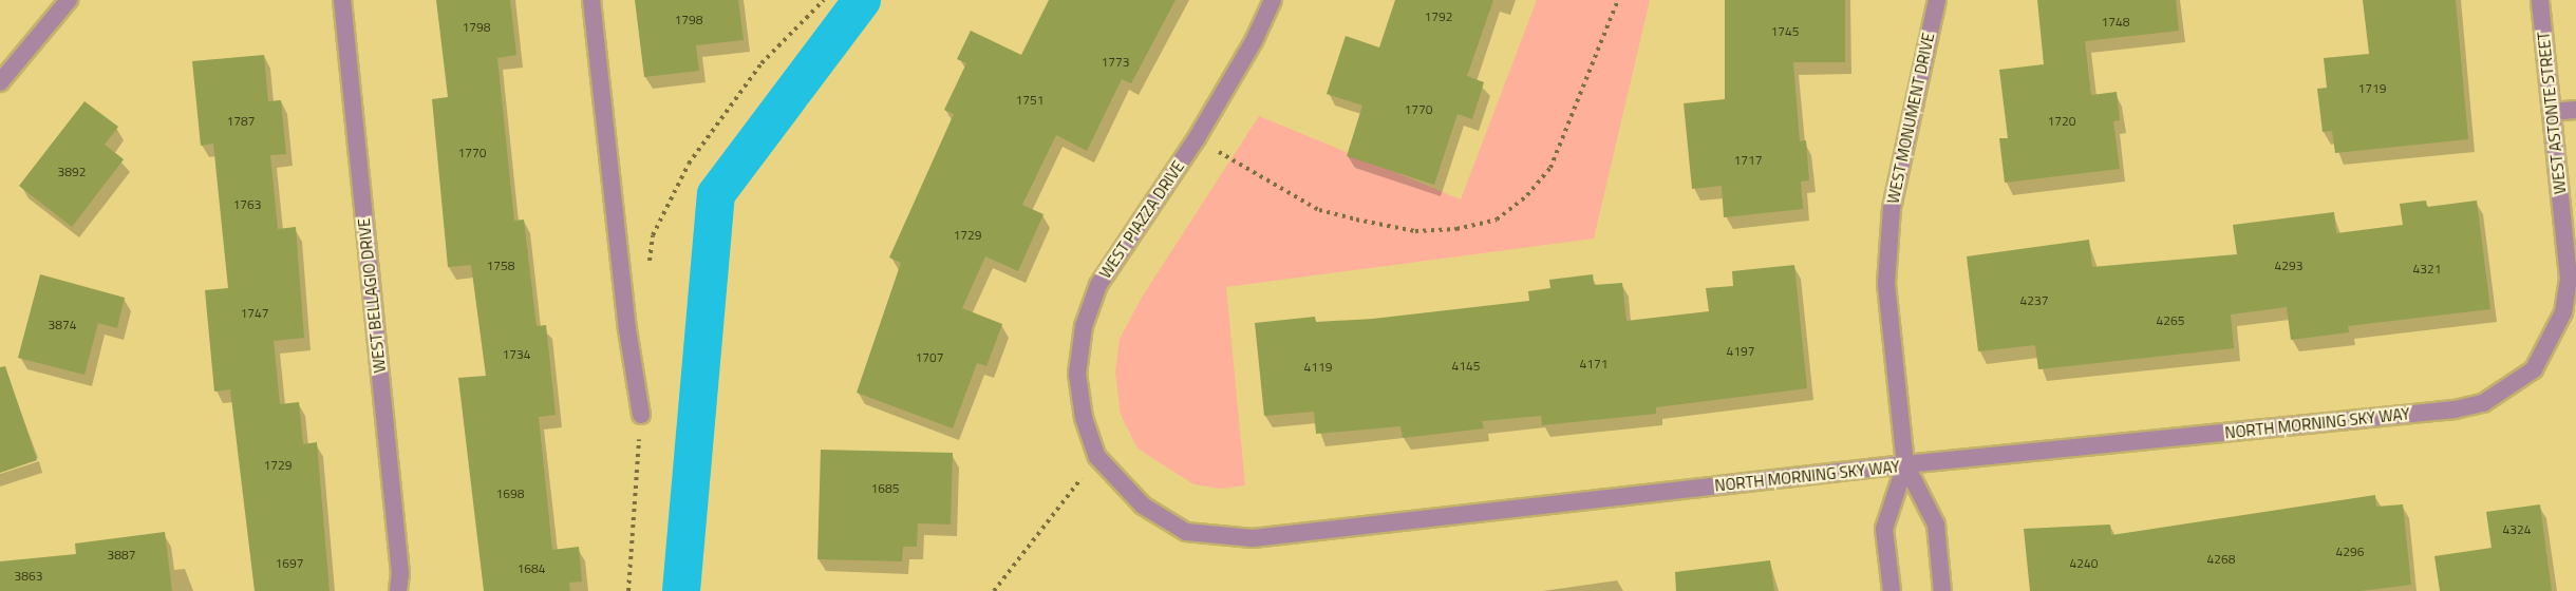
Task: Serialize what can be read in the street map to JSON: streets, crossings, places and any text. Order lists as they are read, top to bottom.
{
  "streets": {
    "street": [
      "WEST ASTONTE STREET",
      "WEST MONUMENT DRIVE",
      "WEST PIAZZA DRIVE",
      "WEST BELLAGIO DRIVE",
      "NORTH MORNING SKY WAY"
    ]
  },
  "crossings": [
    ["WEST ASTONTE STREET", "NORTH MORNING SKY WAY"],
    ["WEST MONUMENT DRIVE", "NORTH MORNING SKY WAY"],
    ["WEST PIAZZA DRIVE", "NORTH MORNING SKY WAY"]
  ],
  "house_numbers": [
    "1792",
    "1798",
    "1748",
    "1798",
    "1745",
    "1773",
    "1719",
    "1751",
    "1770",
    "1787",
    "1720",
    "1770",
    "1717",
    "3892",
    "1763",
    "1729",
    "1758",
    "4293",
    "4321",
    "4237",
    "1747",
    "4265",
    "3874",
    "4197",
    "1734",
    "1707",
    "4171",
    "4145",
    "4119",
    "1729",
    "1685",
    "1698",
    "4324",
    "4296",
    "3887",
    "4268",
    "1697",
    "4240",
    "1684",
    "3863"
  ]
}
